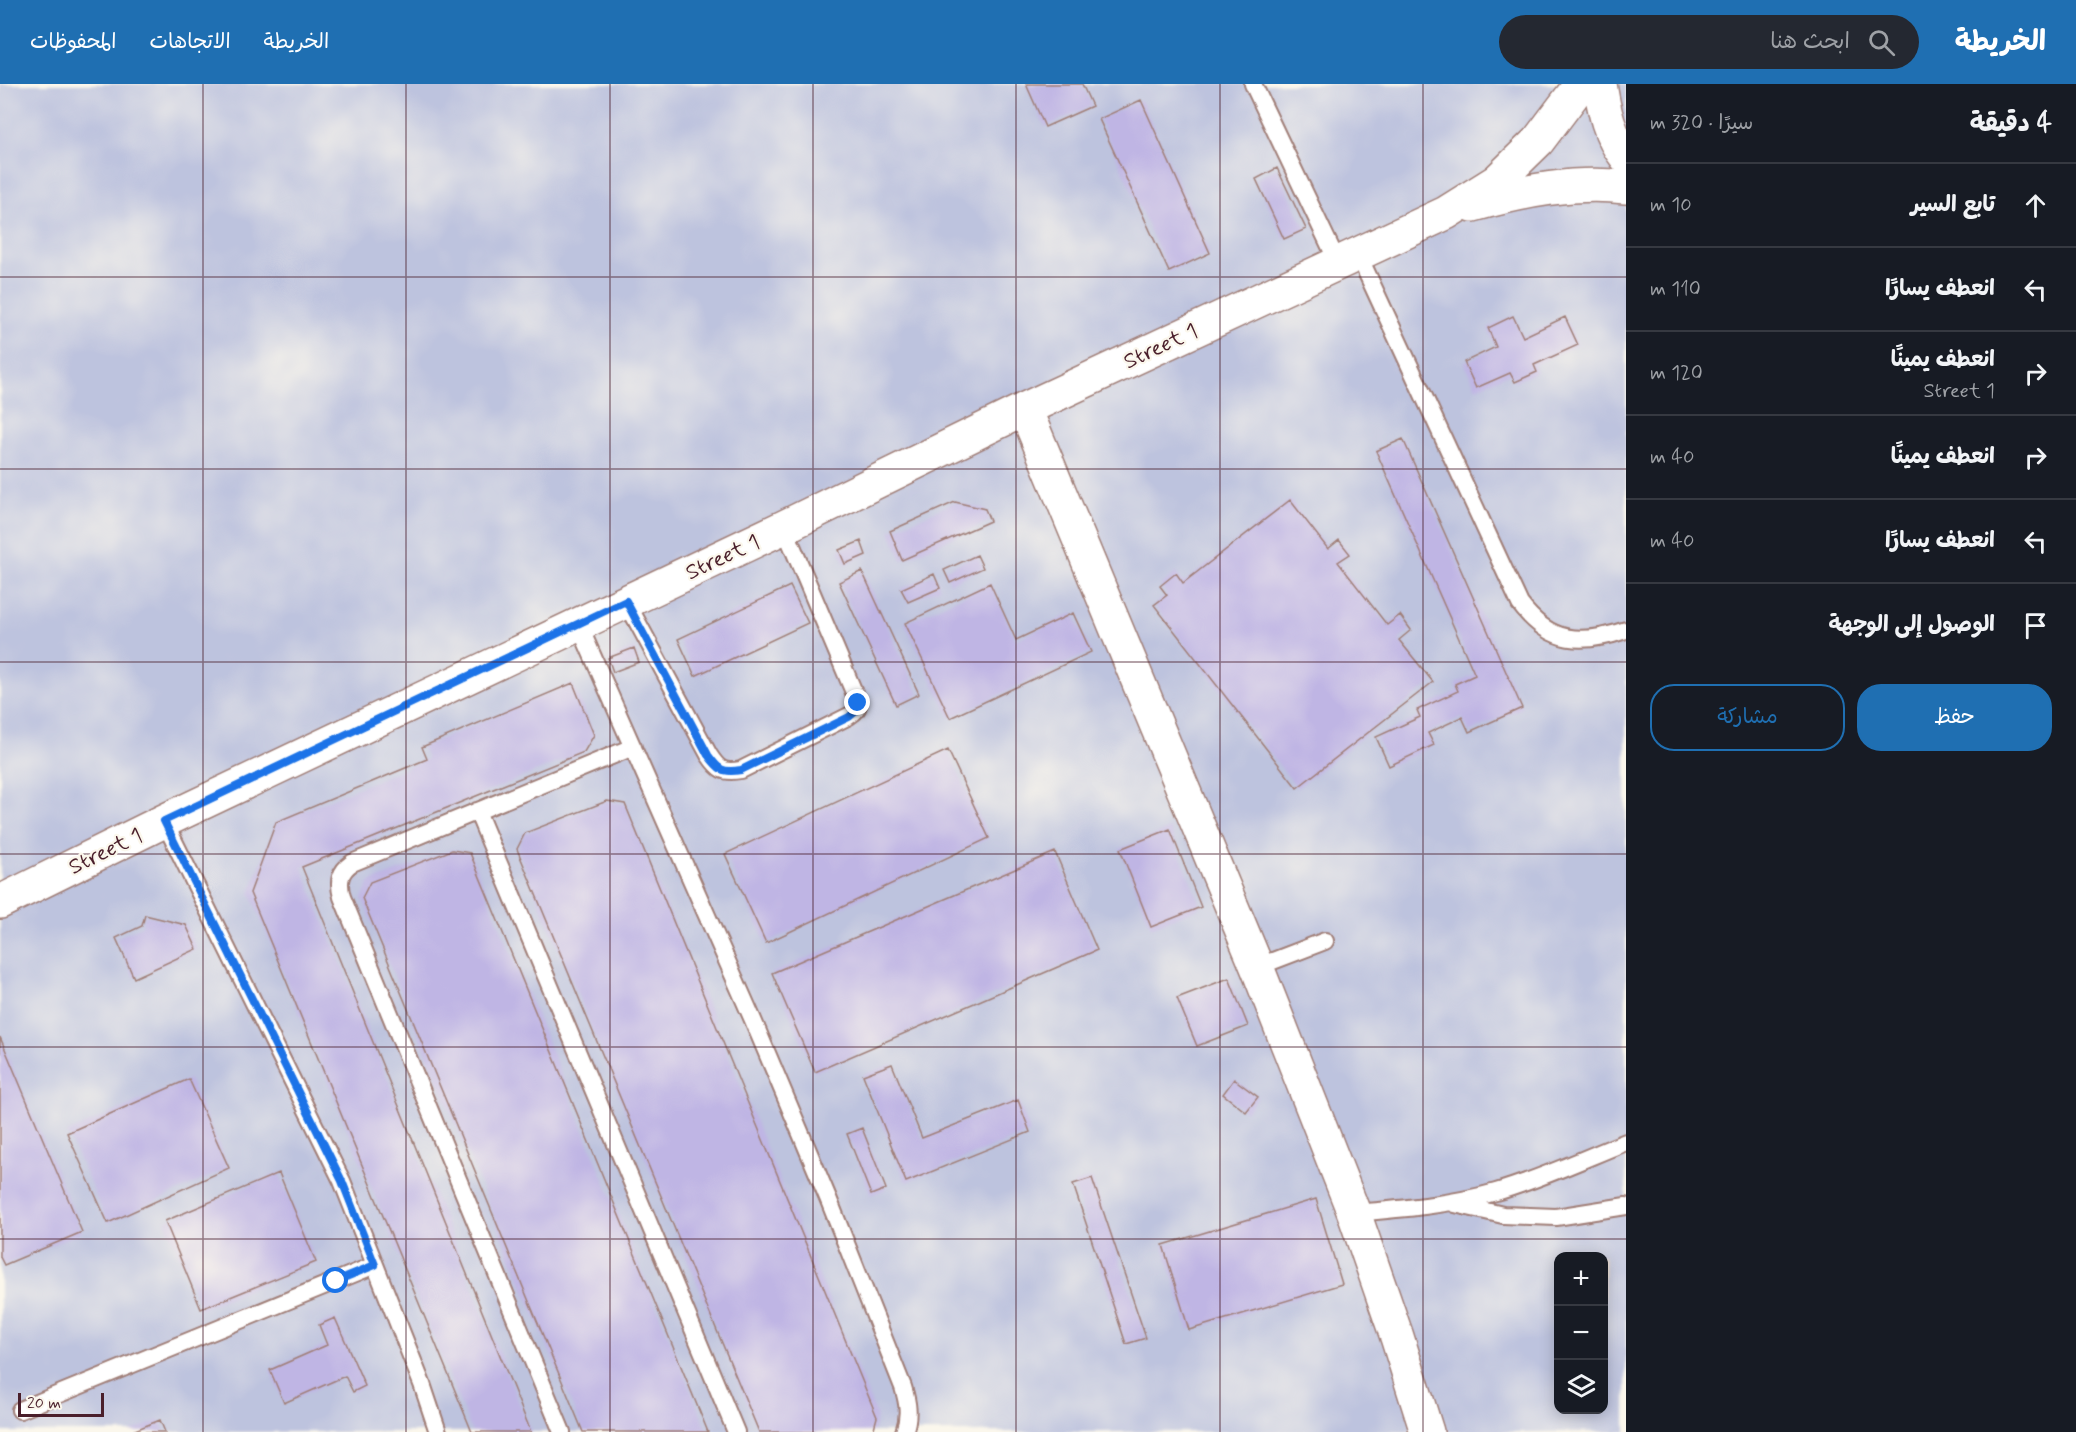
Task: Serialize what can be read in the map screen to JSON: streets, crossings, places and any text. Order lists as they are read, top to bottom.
{
  "streets": {
    "street": ["Street 1"]
  },
  "scale_bar": "20 m",
  "page": {
    "header": "الخريطة",
    "search": "ابحث هنا",
    "nav": ["الخريطة", "الاتجاهات", "المحفوظات"],
    "heading": ["4 دقيقة", "سيرًا · 320 m"],
    "list": [
      ["تابع السير", "10 m"],
      ["انعطف يسارًا", "110 m"],
      ["انعطف يمينًا", "Street 1", "120 m"],
      ["انعطف يمينًا", "40 m"],
      ["انعطف يسارًا", "40 m"],
      "الوصول إلى الوجهة"
    ],
    "buttons": ["حفظ", "مشاركة"],
    "map_buttons": ["+", "−"],
    "scale": "20 m"
  }
}
